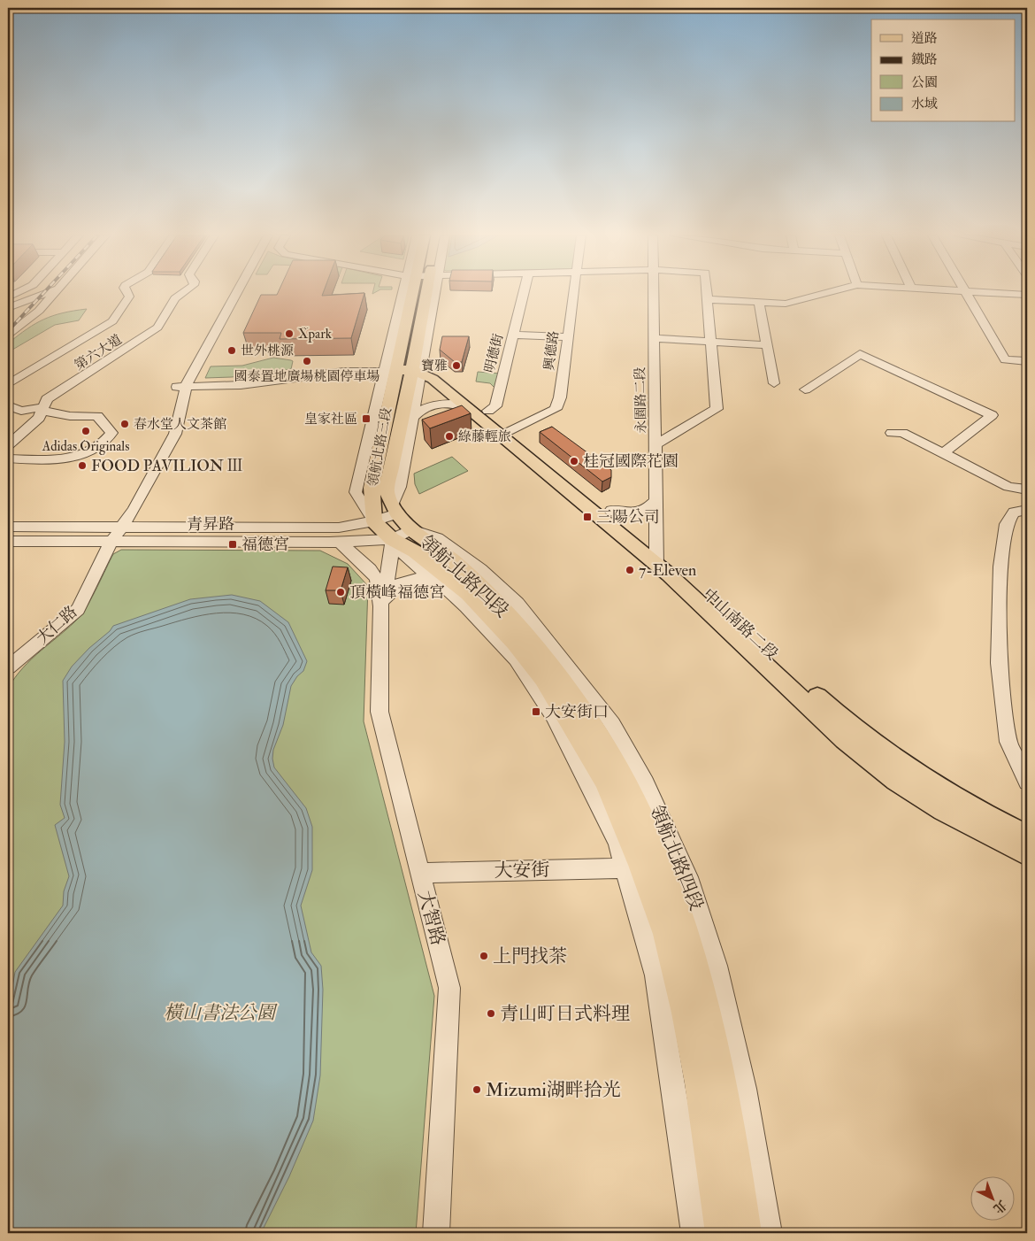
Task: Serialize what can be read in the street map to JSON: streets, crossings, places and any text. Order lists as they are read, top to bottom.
{
  "streets": {
    "main road": ["領航北路三段", "領航北路四段", "中山南路二段"],
    "street": [
      "興德路",
      "第六大道",
      "明德街",
      "永園路二段",
      "青昇路",
      "大仁路",
      "大安街",
      "大智路"
    ]
  },
  "crossings": [
    ["興德路", "中山南路二段"],
    ["明德街", "中山南路二段"],
    ["永園路二段", "中山南路二段"],
    ["領航北路三段", "青昇路"],
    ["領航北路三段", "領航北路四段"],
    ["領航北路三段", "中山南路二段"],
    ["領航北路三段", "大智路"],
    ["青昇路", "領航北路四段"],
    ["青昇路", "大仁路"],
    ["青昇路", "大智路"],
    ["領航北路四段", "大安街"],
    ["領航北路四段", "大智路"],
    ["大安街", "大智路"]
  ],
  "parks": ["橫山書法公園"],
  "places": {
    "other": [
      "Xpark",
      "世外桃源",
      "國泰置地廣場桃園停車場",
      "寶雅",
      "春水堂人文茶館",
      "Adidas Originals",
      "綠藤輕旅",
      "桂冠國際花園",
      "FOOD PAVILION Ⅲ",
      "7-Eleven",
      "頂橫峰福德宮",
      "上門找茶",
      "青山町日式料理",
      "Mizumi湖畔拾光"
    ],
    "transit": [
      "皇家社區",
      "三陽公司",
      "福德宮",
      "大安街口"
    ]
  },
  "legend": [
    "道路",
    "鐵路",
    "公園",
    "水域"
  ],
  "north": "bottom right"
}
